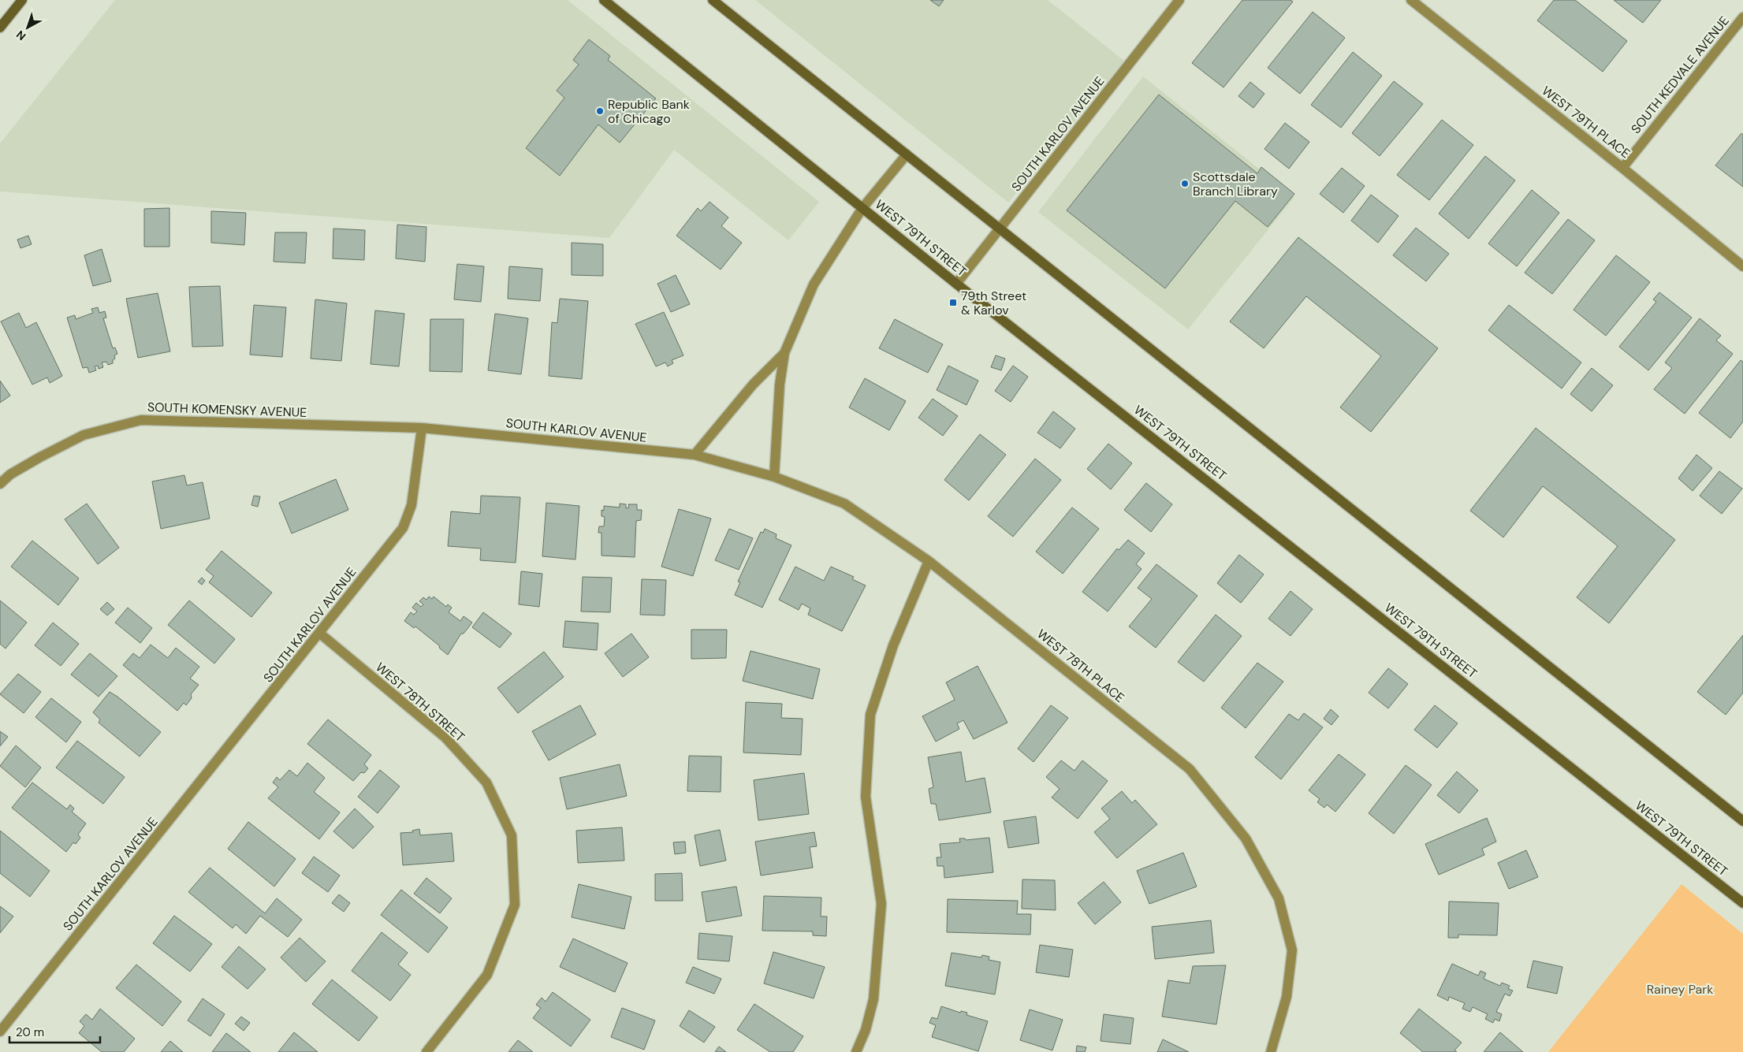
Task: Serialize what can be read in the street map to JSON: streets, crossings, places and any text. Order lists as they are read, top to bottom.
{
  "streets": {
    "main road": ["WEST 79TH STREET"],
    "street": [
      "SOUTH KEDVALE AVENUE",
      "WEST 79TH PLACE",
      "SOUTH KARLOV AVENUE",
      "SOUTH KOMENSKY AVENUE",
      "WEST 78TH PLACE",
      "WEST 78TH STREET"
    ]
  },
  "crossings": [
    ["SOUTH KEDVALE AVENUE", "WEST 79TH PLACE"],
    ["SOUTH KARLOV AVENUE", "WEST 79TH STREET"],
    ["SOUTH KARLOV AVENUE", "SOUTH KOMENSKY AVENUE"],
    ["SOUTH KARLOV AVENUE", "WEST 78TH PLACE"],
    ["SOUTH KARLOV AVENUE", "WEST 78TH STREET"]
  ],
  "parks": ["Rainey Park"],
  "places": {
    "other": ["Republic Bank of Chicago", "Scottsdale Branch Library"],
    "transit": ["79th Street & Karlov"]
  },
  "scale_bar": "20 m",
  "north": "bottom left"
}
